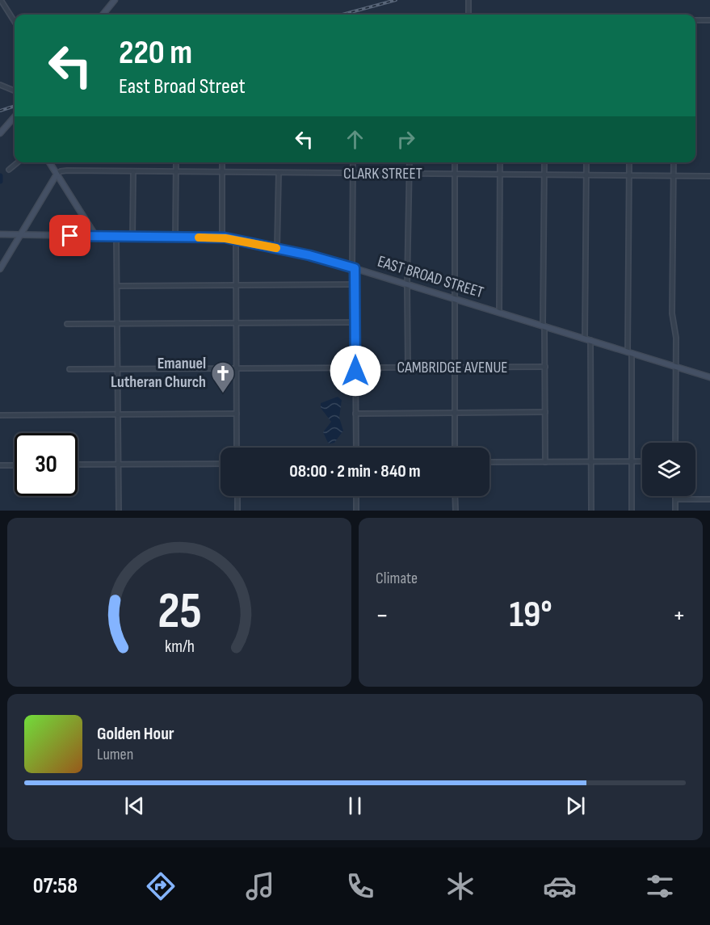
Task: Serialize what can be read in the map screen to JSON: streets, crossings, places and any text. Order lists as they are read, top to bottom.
{
  "streets": {
    "street": ["CLARK STREET", "EAST BROAD STREET", "CAMBRIDGE AVENUE"]
  },
  "places": {
    "church": ["Emanuel Lutheran Church"]
  },
  "page": {
    "turn": ["220 m", "East Broad Street"],
    "limit": "30",
    "trip": "08:00 · 2 min · 840 m",
    "tile": "Climate",
    "heat": ["−", "19°", "+"],
    "song": ["Golden Hour", "Lumen"],
    "tabs": "07:58",
    "gauge": ["25", "km/h"]
  }
}
